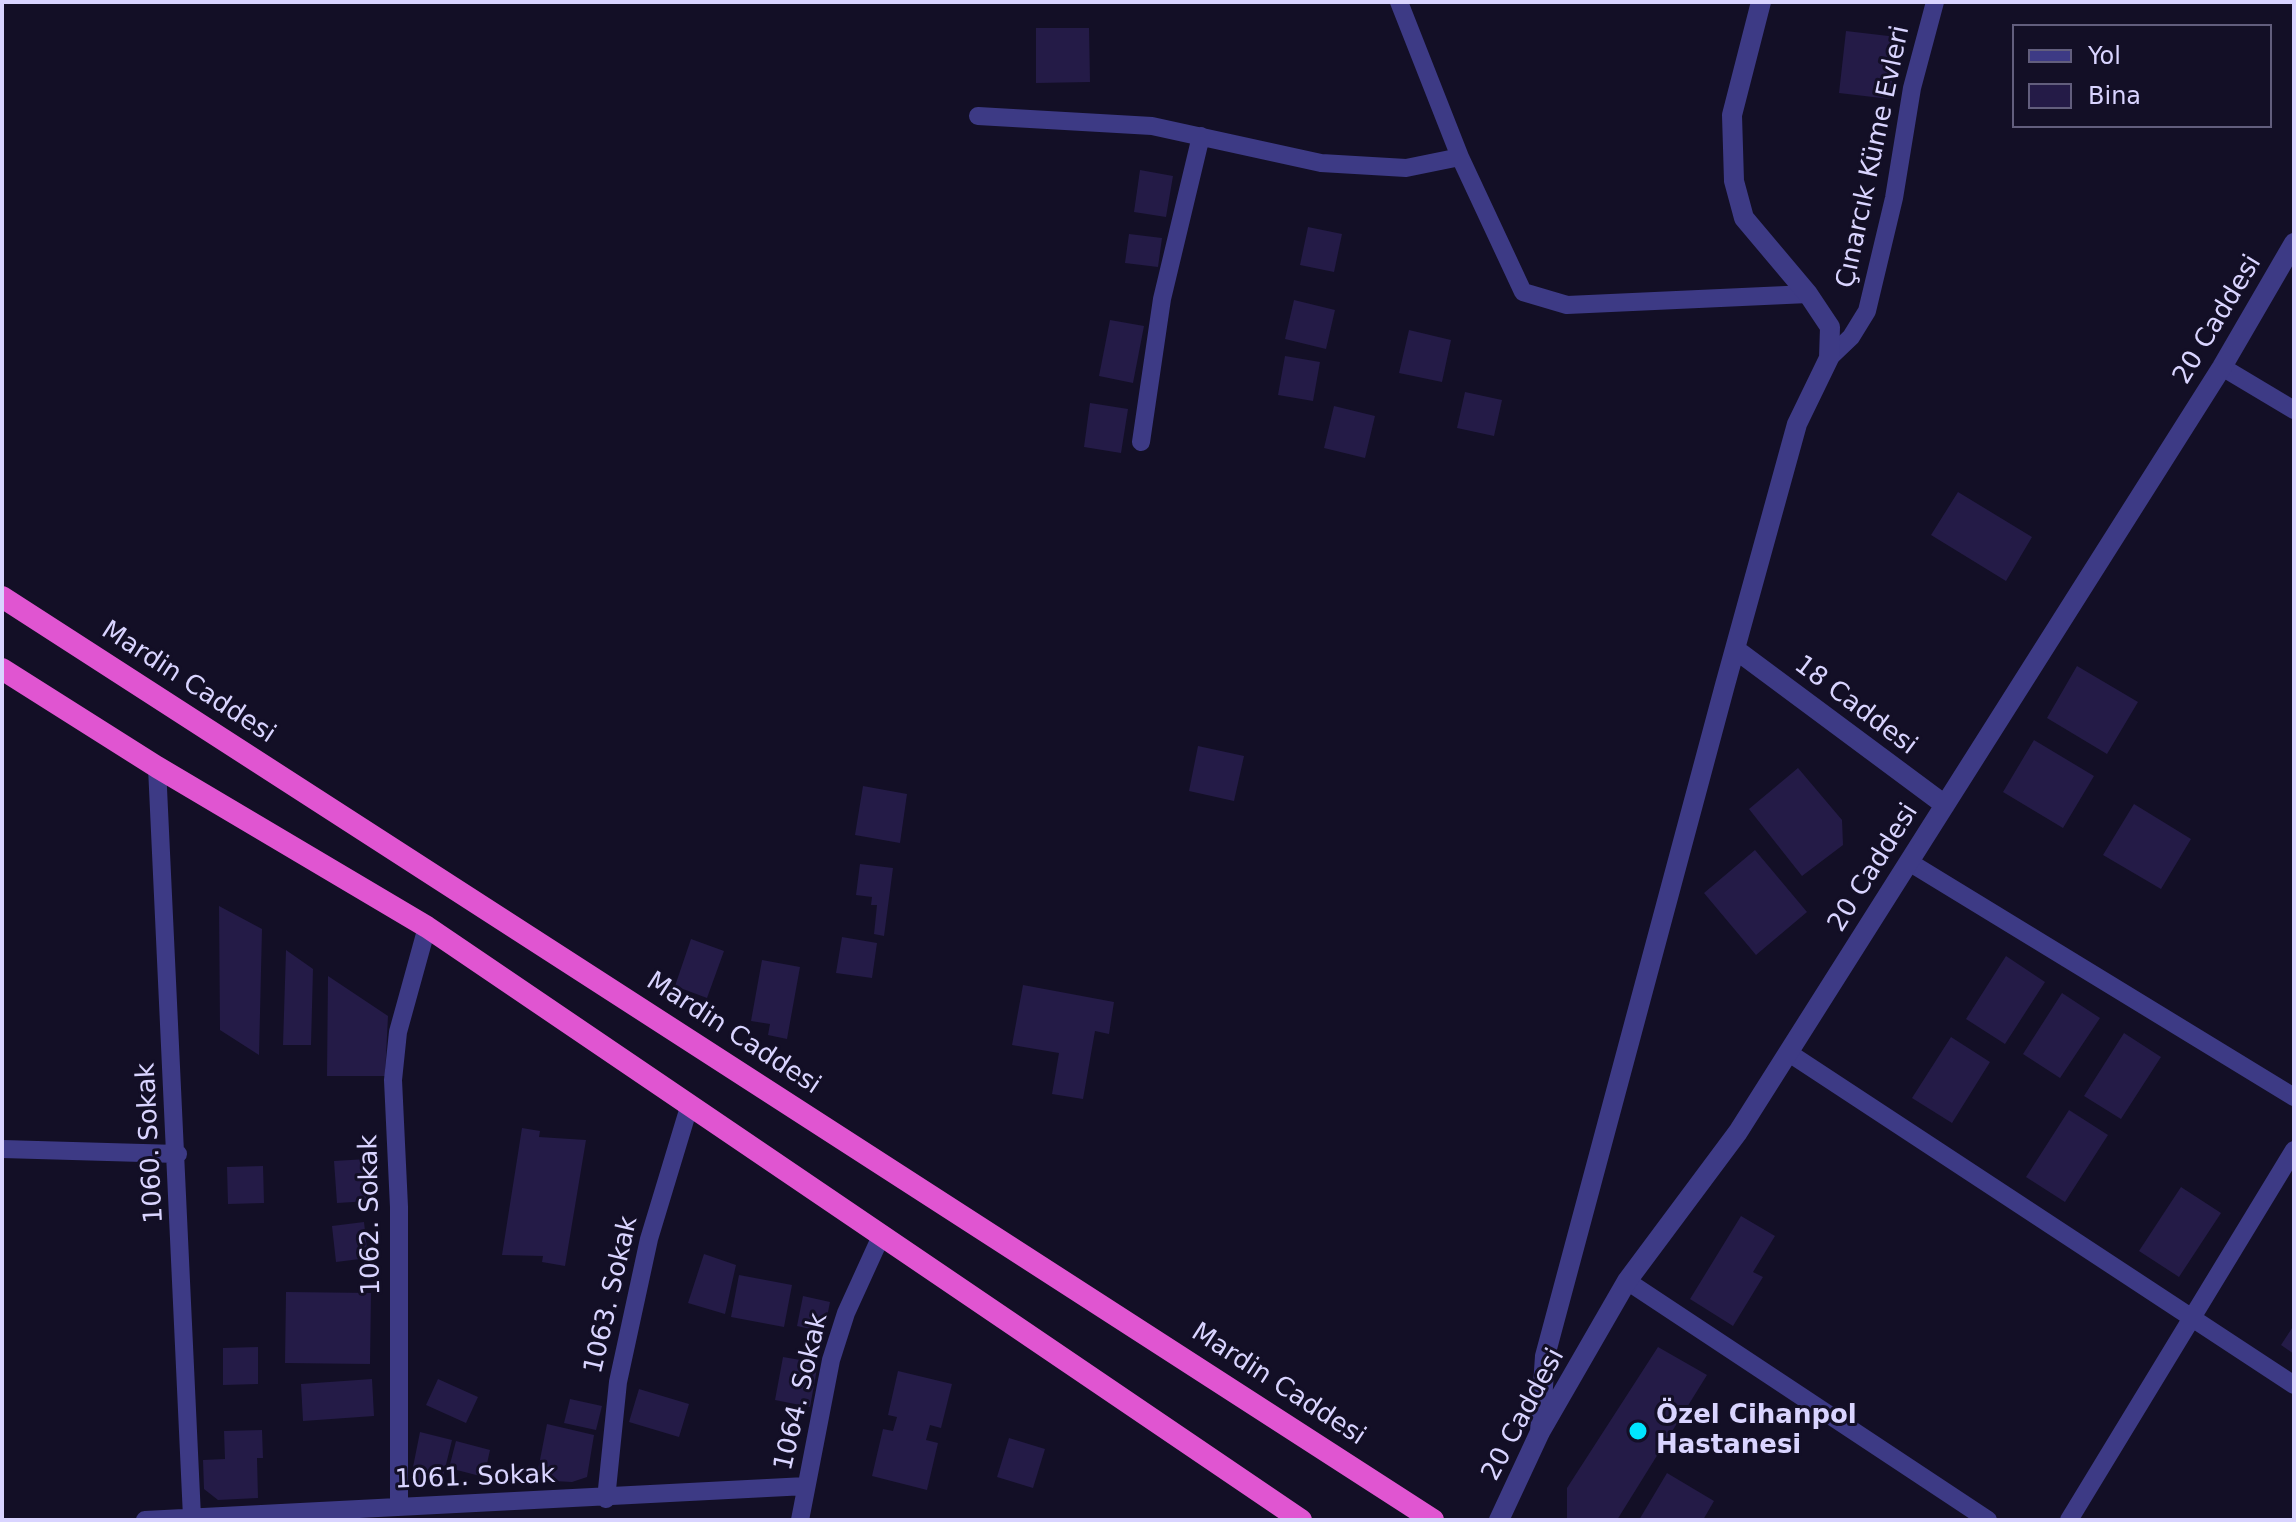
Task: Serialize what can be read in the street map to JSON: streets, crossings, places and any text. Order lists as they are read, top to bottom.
{
  "streets": {
    "highway": ["Mardin Caddesi"],
    "street": [
      "Çınarcık Küme Evleri",
      "20 Caddesi",
      "18 Caddesi",
      "1060. Sokak",
      "1062. Sokak",
      "1063. Sokak",
      "1064. Sokak",
      "1061. Sokak"
    ]
  },
  "crossings": [
    ["Çınarcık Küme Evleri", "20 Caddesi"],
    ["Çınarcık Küme Evleri", "18 Caddesi"],
    ["20 Caddesi", "18 Caddesi"],
    ["1060. Sokak", "1061. Sokak"],
    ["1062. Sokak", "1061. Sokak"],
    ["1063. Sokak", "1061. Sokak"],
    ["1064. Sokak", "1061. Sokak"]
  ],
  "places": ["Özel Cihanpol Hastanesi"],
  "legend": ["Yol", "Bina"]
}
